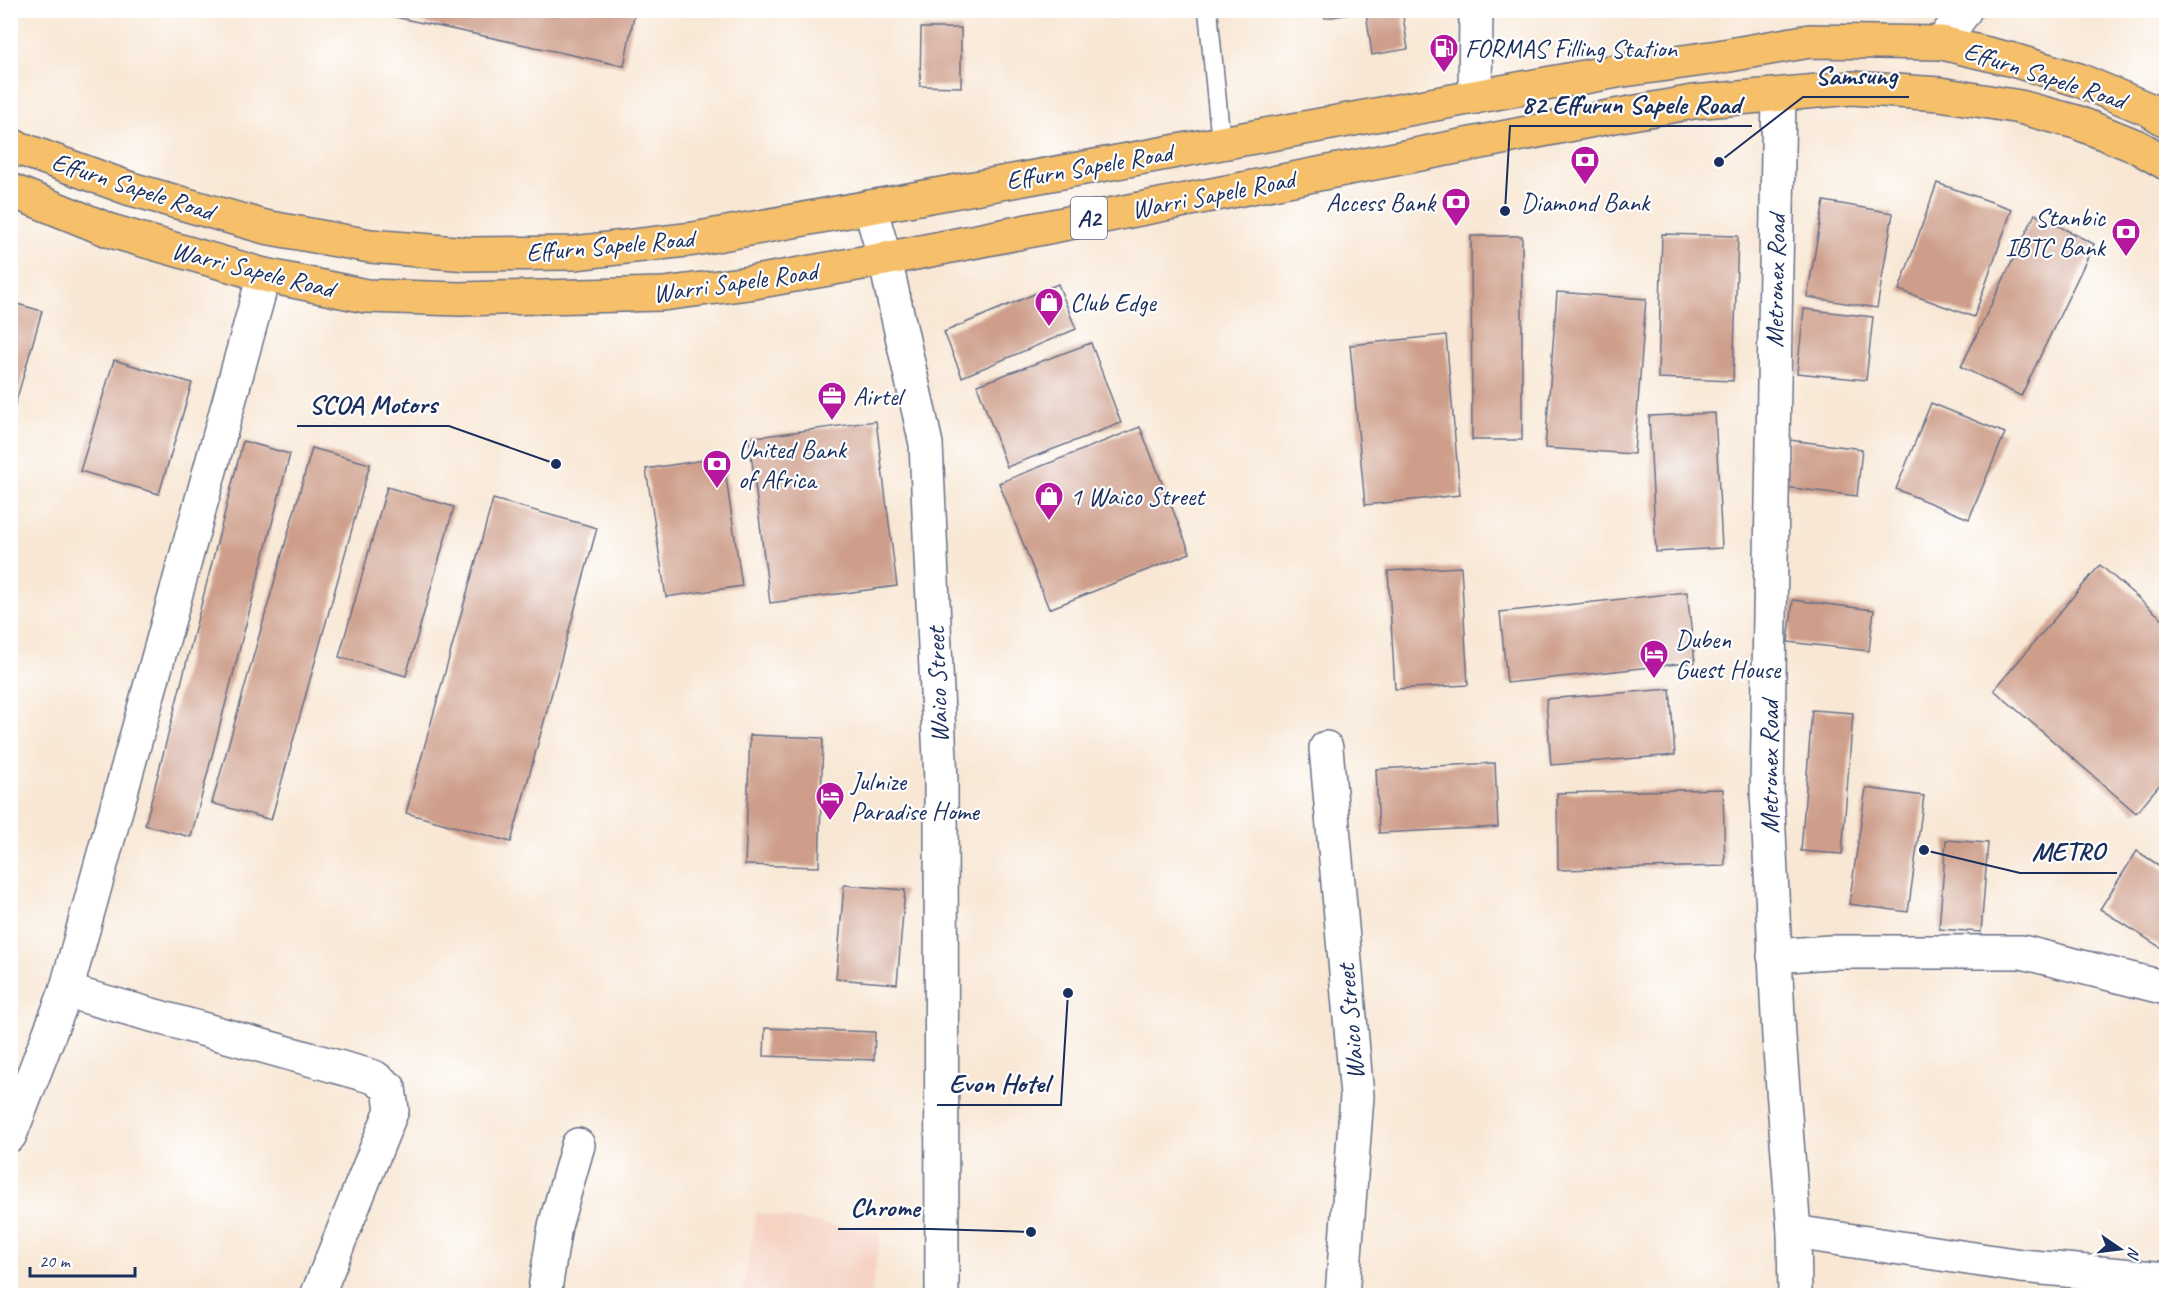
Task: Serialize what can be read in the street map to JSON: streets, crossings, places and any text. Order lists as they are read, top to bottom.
{
  "streets": {
    "highway": ["Effurn Sapele Road", "Warri Sapele Road", "A2"],
    "street": ["Metronex Road", "Waico Street"]
  },
  "crossings": [
    ["Effurn Sapele Road", "Waico Street"],
    ["Warri Sapele Road", "Metronex Road"],
    ["Warri Sapele Road", "Waico Street"]
  ],
  "places": {
    "fuel station": ["FORMAS Filling Station"],
    "other": [
      "Samsung",
      "82 Effurun Sapele Road",
      "SCOA Motors",
      "METRO",
      "Evon Hotel",
      "Chrome"
    ],
    "bank": [
      "Diamond Bank",
      "Access Bank",
      "Stanbic IBTC Bank",
      "United Bank of Africa"
    ],
    "shop": ["Club Edge", "1 Waico Street"],
    "office": ["Airtel"],
    "hotel": ["Duben Guest House", "Julnize Paradise Home"]
  },
  "scale_bar": "20 m",
  "north": "right"
}
